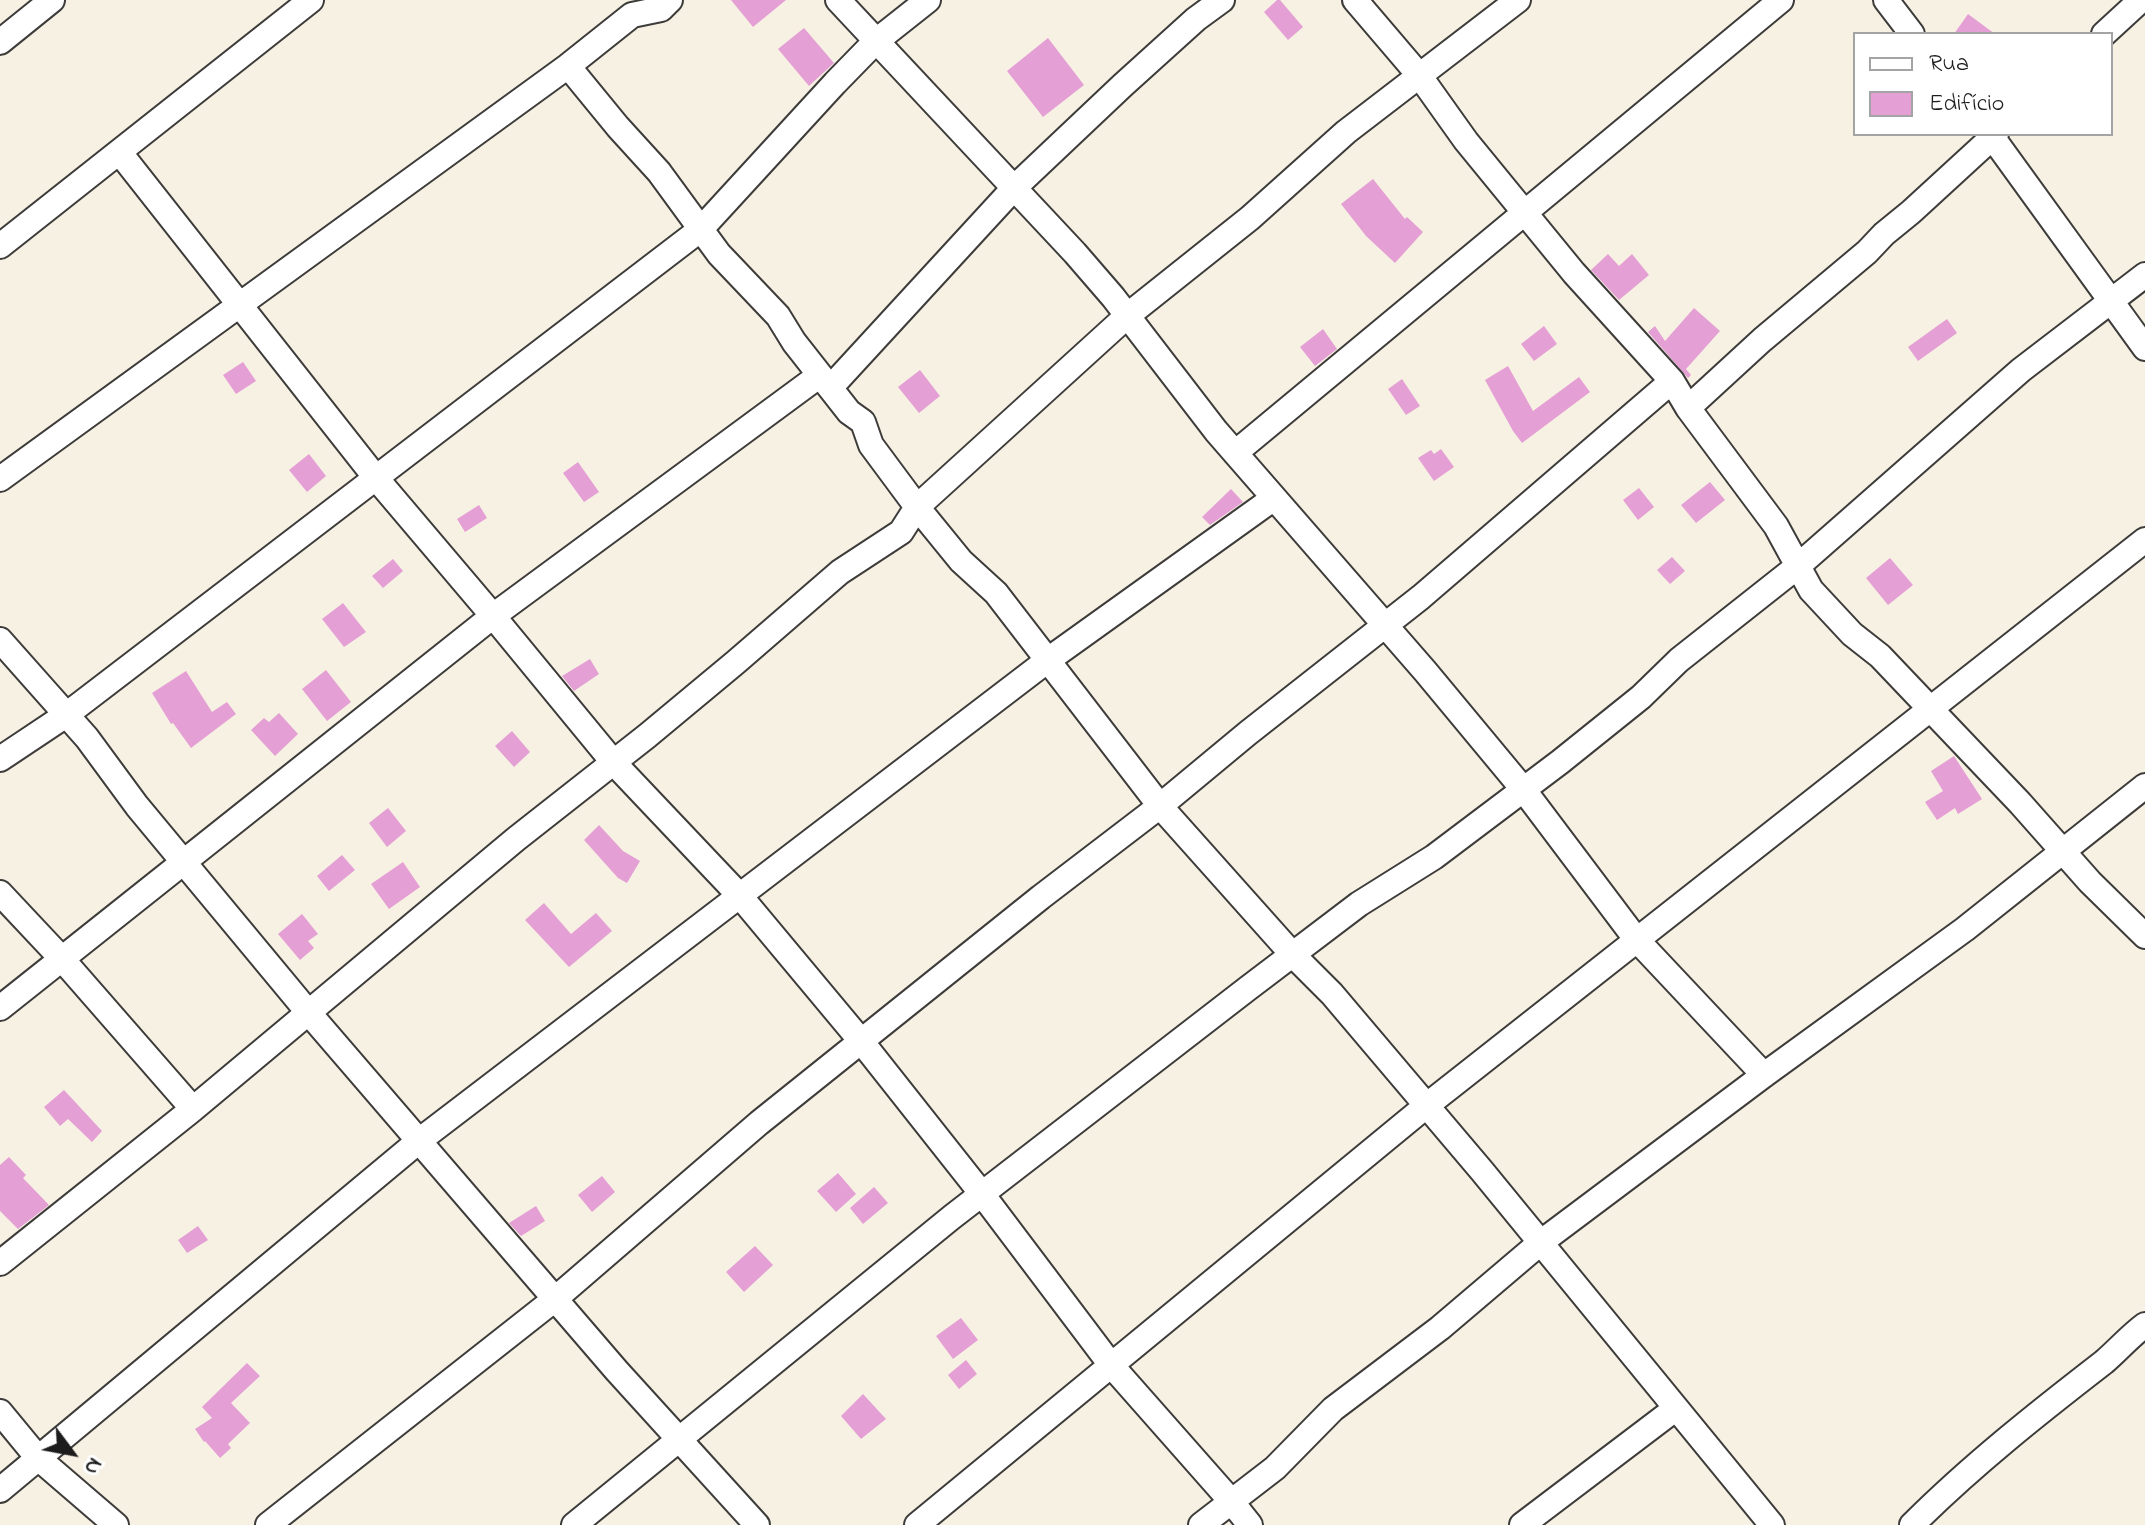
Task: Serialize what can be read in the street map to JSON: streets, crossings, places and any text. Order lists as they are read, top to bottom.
{
  "legend": ["Rua", "Edifício"],
  "north": "bottom right"
}
